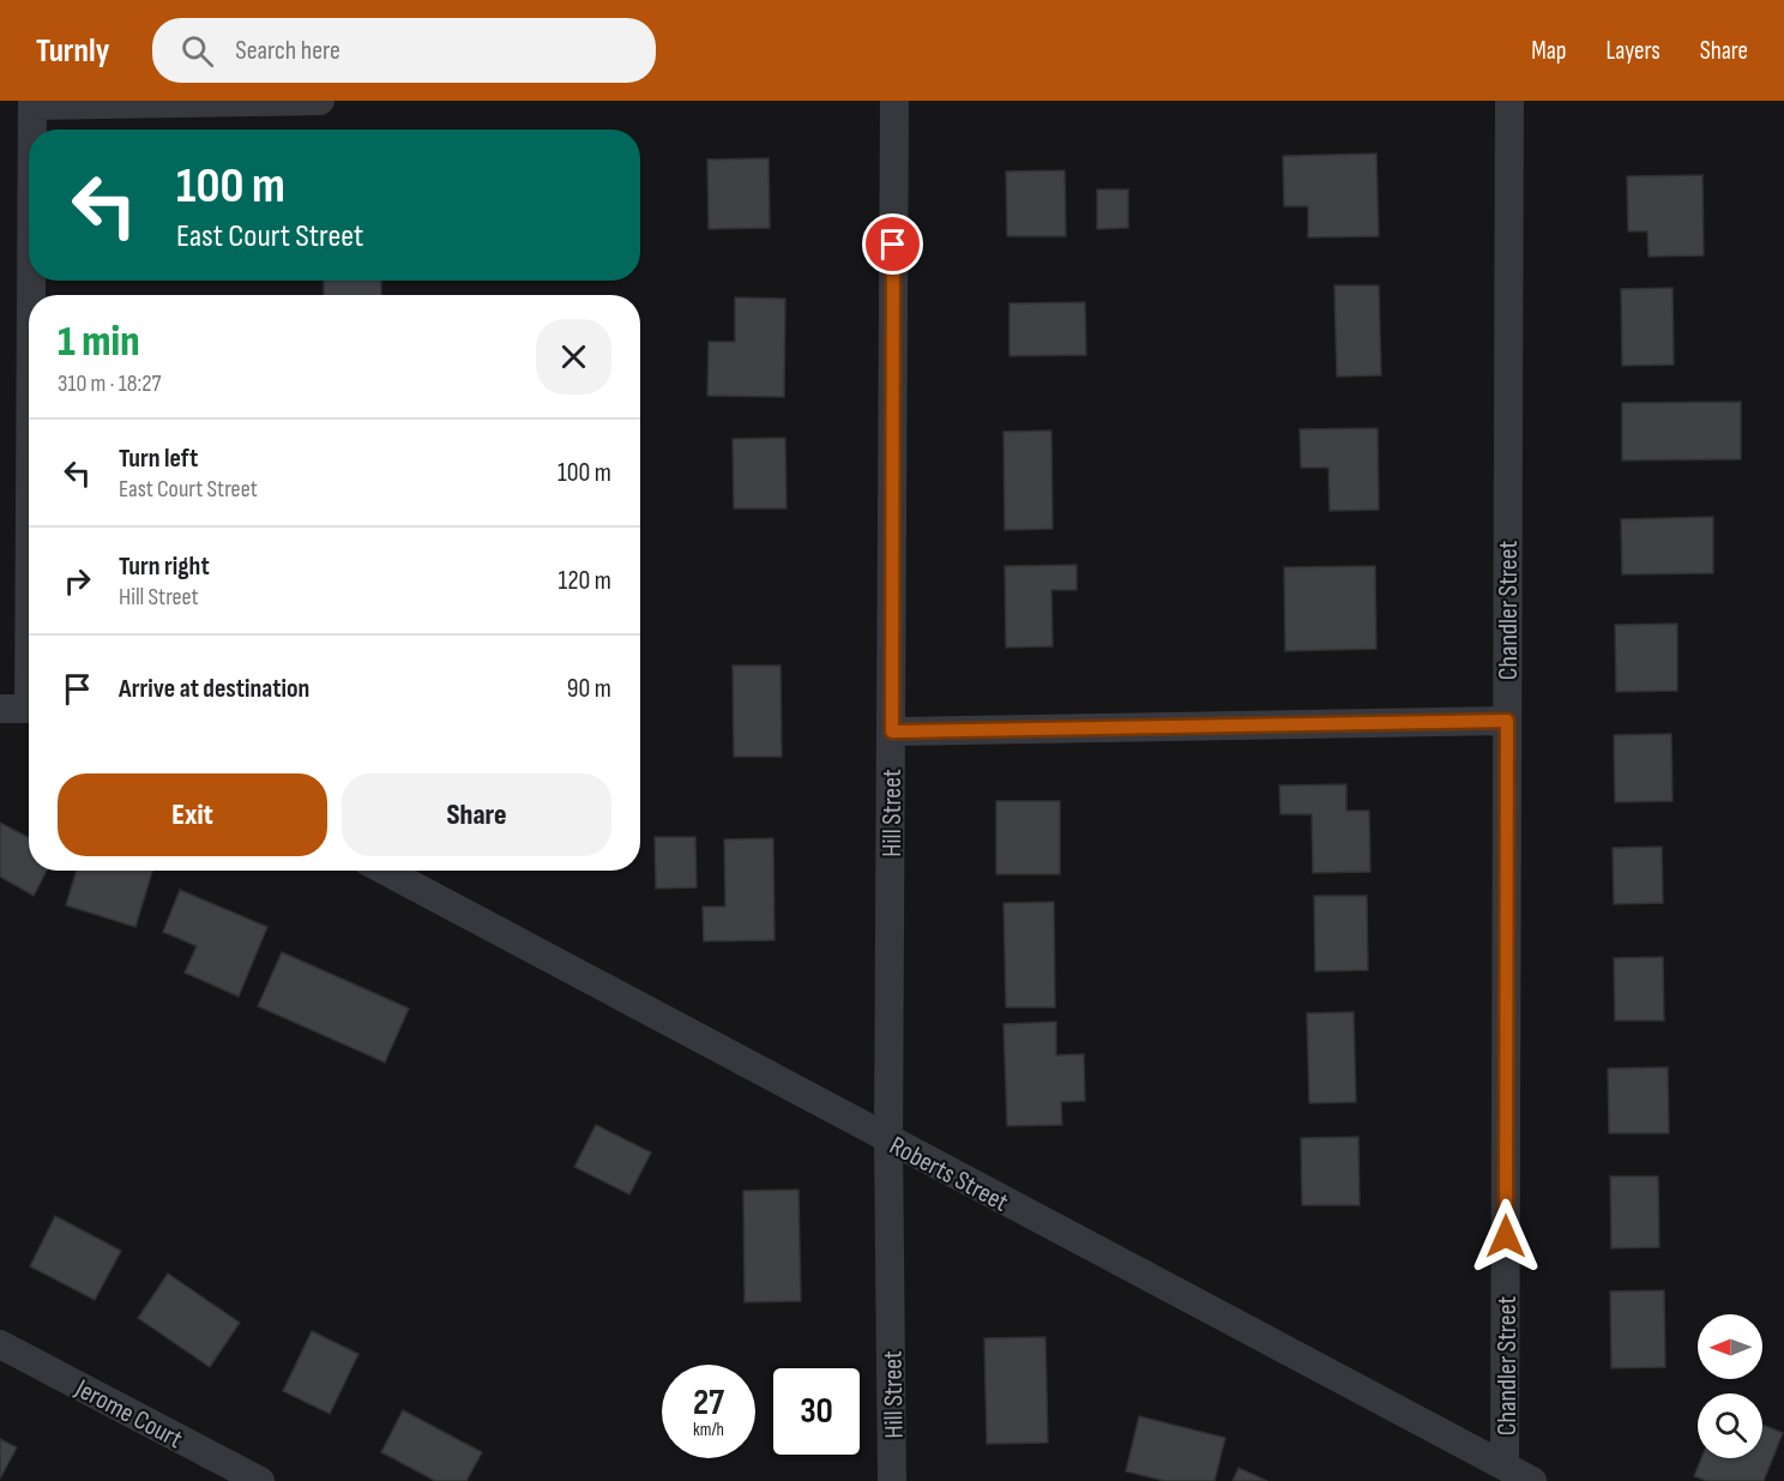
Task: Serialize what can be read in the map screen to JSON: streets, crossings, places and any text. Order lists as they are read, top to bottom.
{
  "streets": {
    "street": [
      "Chandler Street",
      "Hill Street",
      "Roberts Street",
      "Jerome Court"
    ]
  },
  "crossings": [
    ["Chandler Street", "Roberts Street"],
    ["Hill Street", "Roberts Street"]
  ],
  "north": "left",
  "page": {
    "header": "Turnly",
    "search": "Search here",
    "nav": ["Map", "Layers", "Share"],
    "turn": ["100 m", "East Court Street"],
    "heading": ["1 min", "310 m · 18:27"],
    "list": [
      {
        "name": "Turn left",
        "note": "East Court Street",
        "value": "100 m"
      },
      {
        "name": "Turn right",
        "note": "Hill Street",
        "value": "120 m"
      },
      {
        "name": "Arrive at destination",
        "value": "90 m"
      }
    ],
    "buttons": ["Exit", "Share"],
    "speed": "27 km/h",
    "limit": "30"
  }
}
